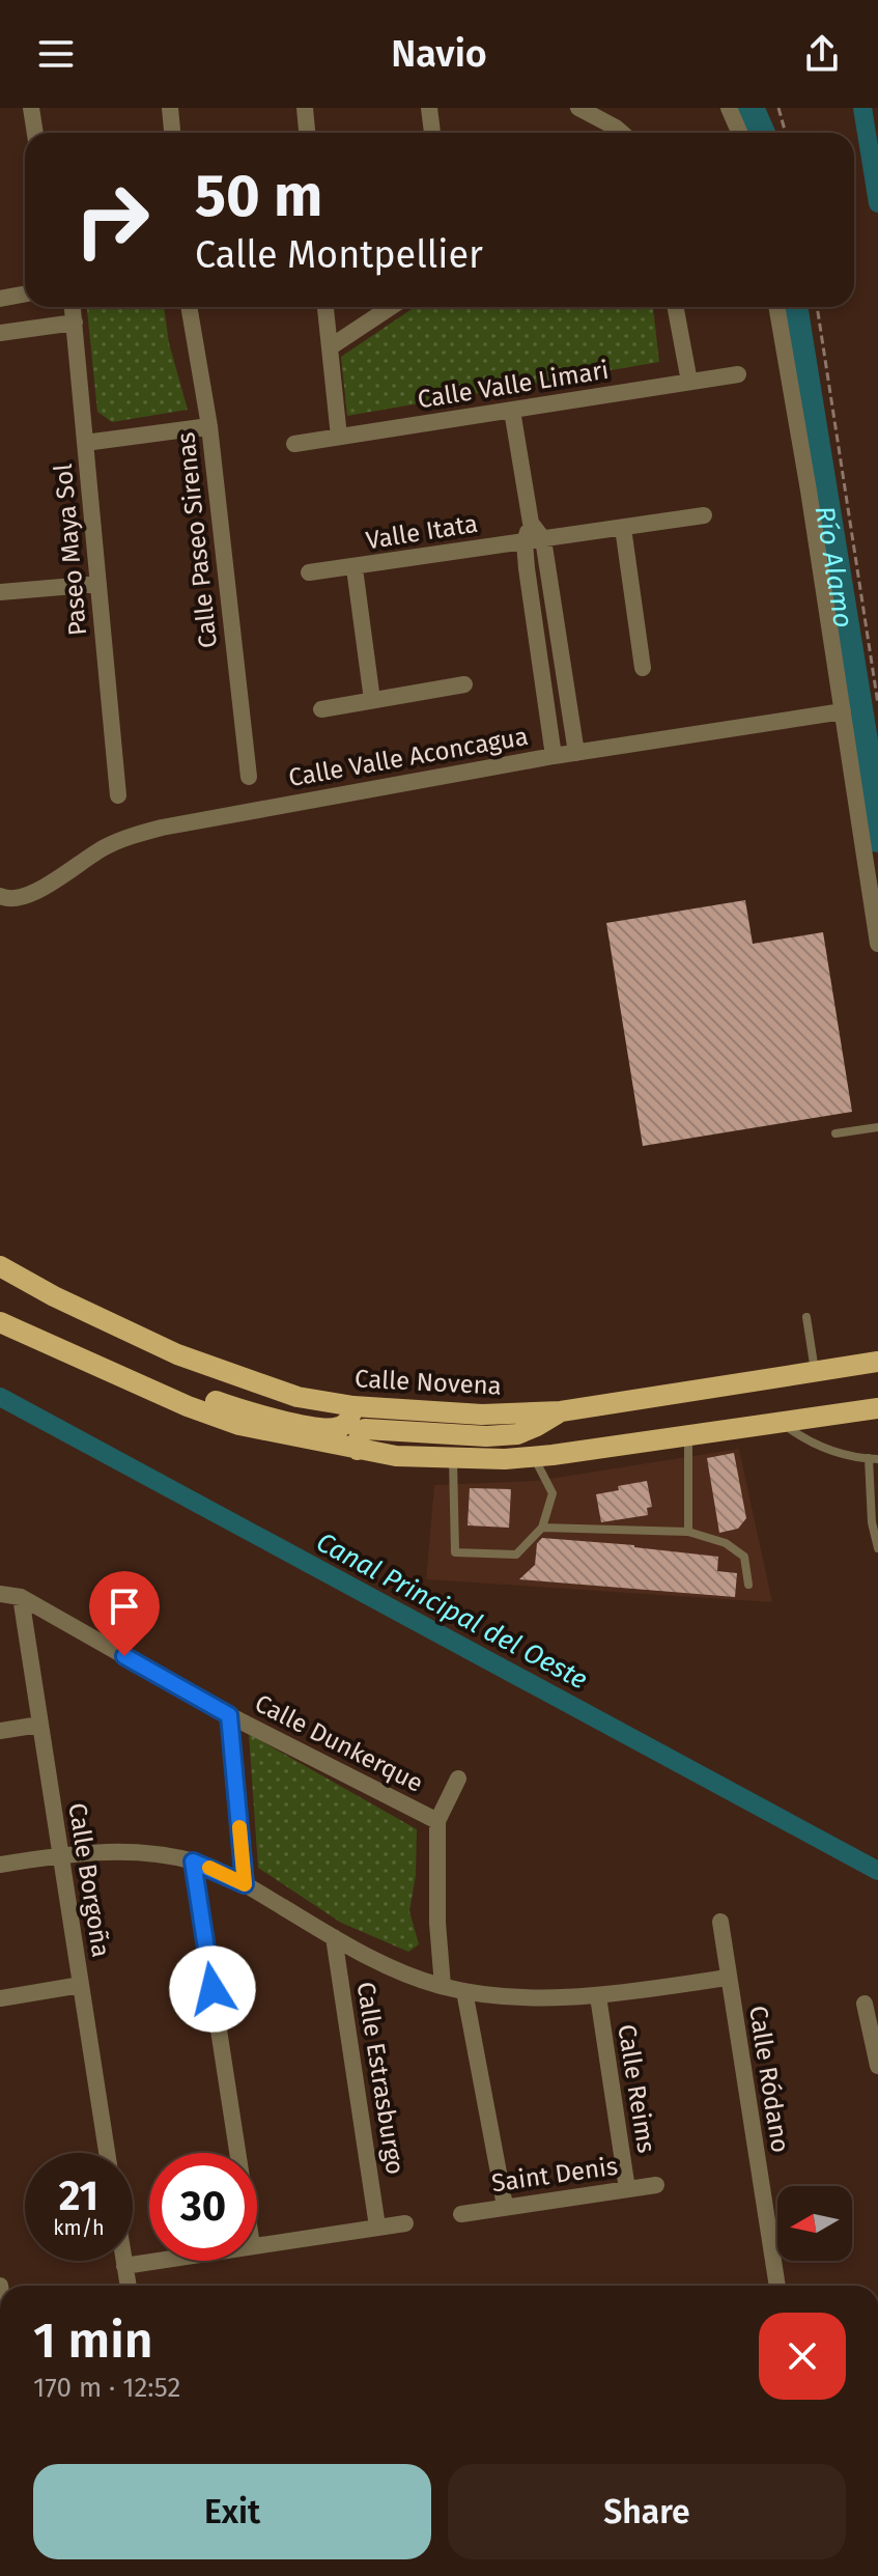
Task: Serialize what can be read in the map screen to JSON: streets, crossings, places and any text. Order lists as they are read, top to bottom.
{
  "streets": {
    "main road": ["Calle Novena"],
    "street": [
      "Calle Valle Limari",
      "Valle Itata",
      "Calle Paseo Sirenas",
      "Paseo Maya Sol",
      "Calle Valle Aconcagua",
      "Calle Dunkerque",
      "Calle Borgoña",
      "Calle Estrasburgo",
      "Calle Ródano",
      "Calle Reims",
      "Saint Denis"
    ]
  },
  "crossings": [
    ["Calle Dunkerque", "Calle Borgoña"],
    ["Calle Reims", "Saint Denis"]
  ],
  "water": ["Río Alamo", "Canal Principal del Oeste"],
  "north": "left",
  "page": {
    "header": "Navio",
    "turn": ["50 m", "Calle Montpellier"],
    "speed": "21 km/h",
    "limit": "30",
    "heading": ["1 min", "170 m · 12:52"],
    "buttons": ["Exit", "Share"]
  }
}
